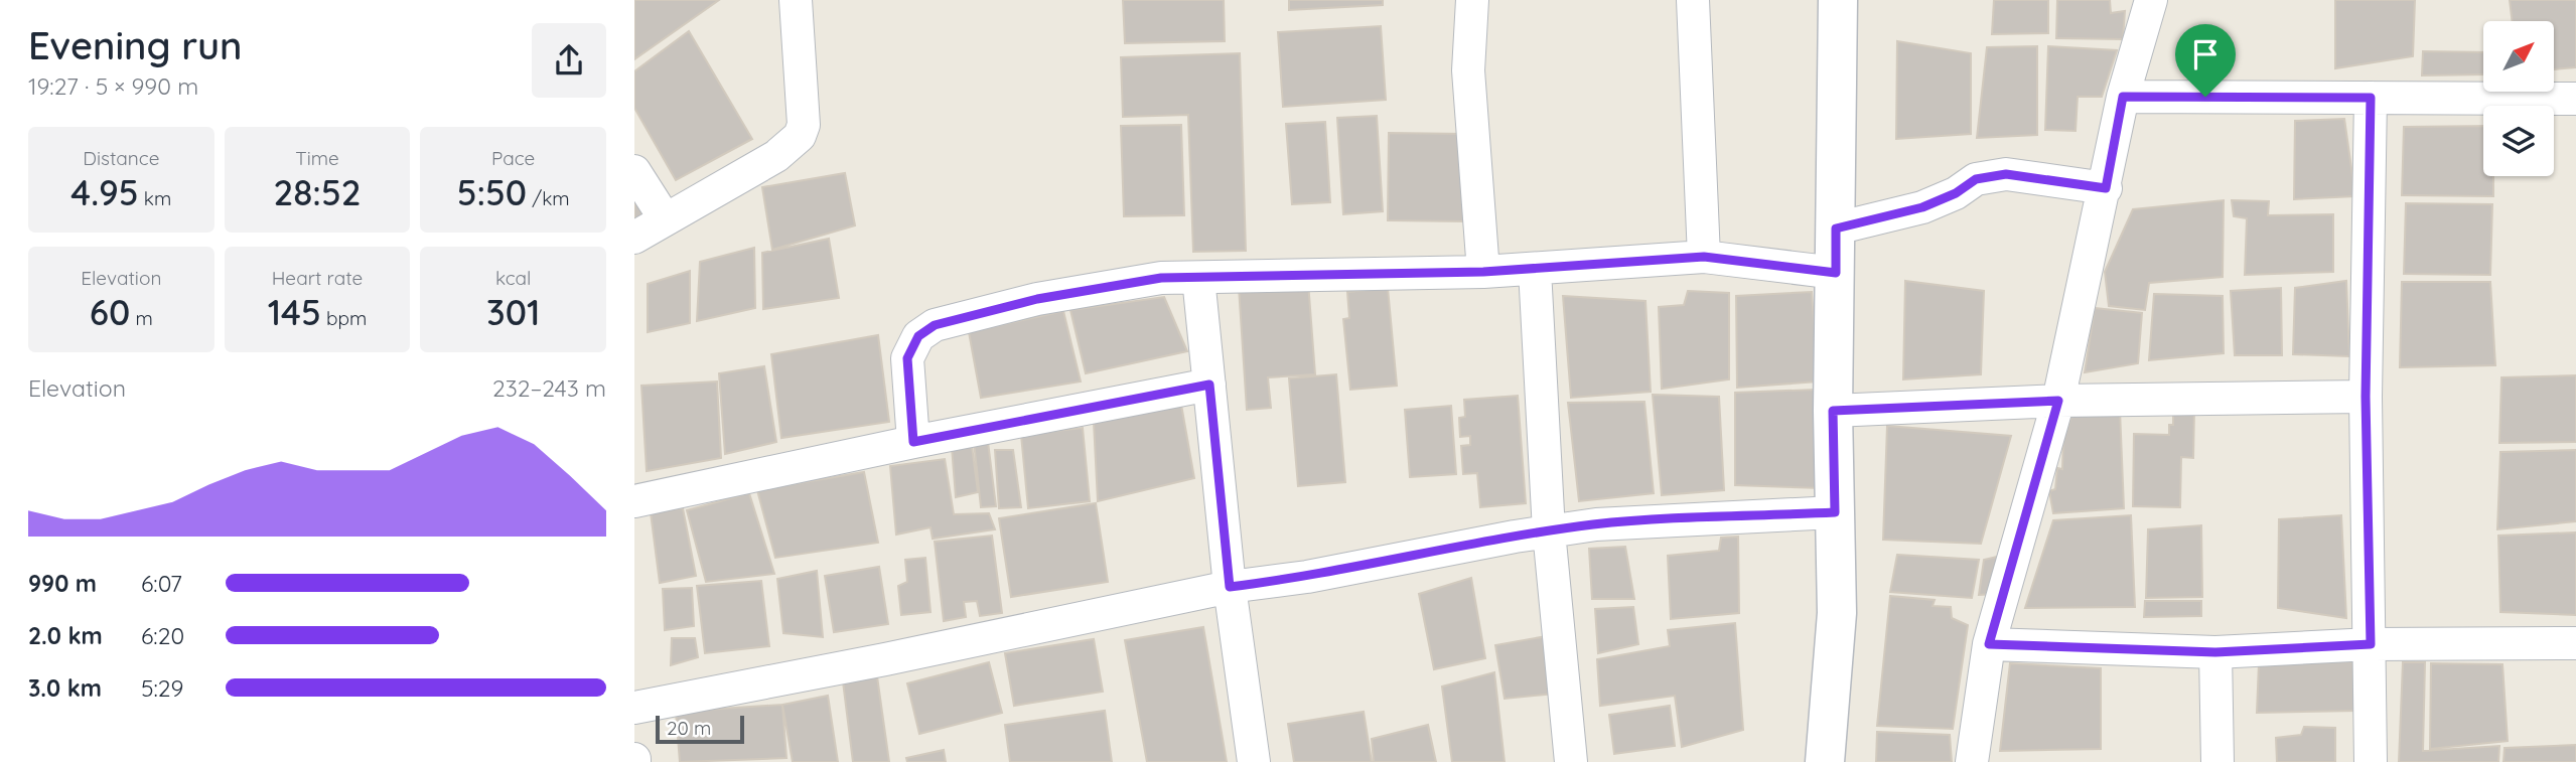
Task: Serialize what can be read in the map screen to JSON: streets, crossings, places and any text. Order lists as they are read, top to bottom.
{
  "scale_bar": "20 m",
  "north": "top right",
  "page": {
    "heading": ["Evening run", "19:27 · 5 × 990 m"],
    "stats": [
      ["Distance", "4.95 km"],
      ["Time", "28:52"],
      ["Pace", "5:50 /km"],
      ["Elevation", "60 m"],
      ["Heart rate", "145 bpm"],
      ["kcal", "301"]
    ],
    "chart": ["Elevation", "232–243 m"],
    "list": [
      {
        "name": "990 m",
        "note": "6:07"
      },
      {
        "name": "2.0 km",
        "note": "6:20"
      },
      {
        "name": "3.0 km",
        "note": "5:29"
      }
    ],
    "scale": "20 m"
  }
}
